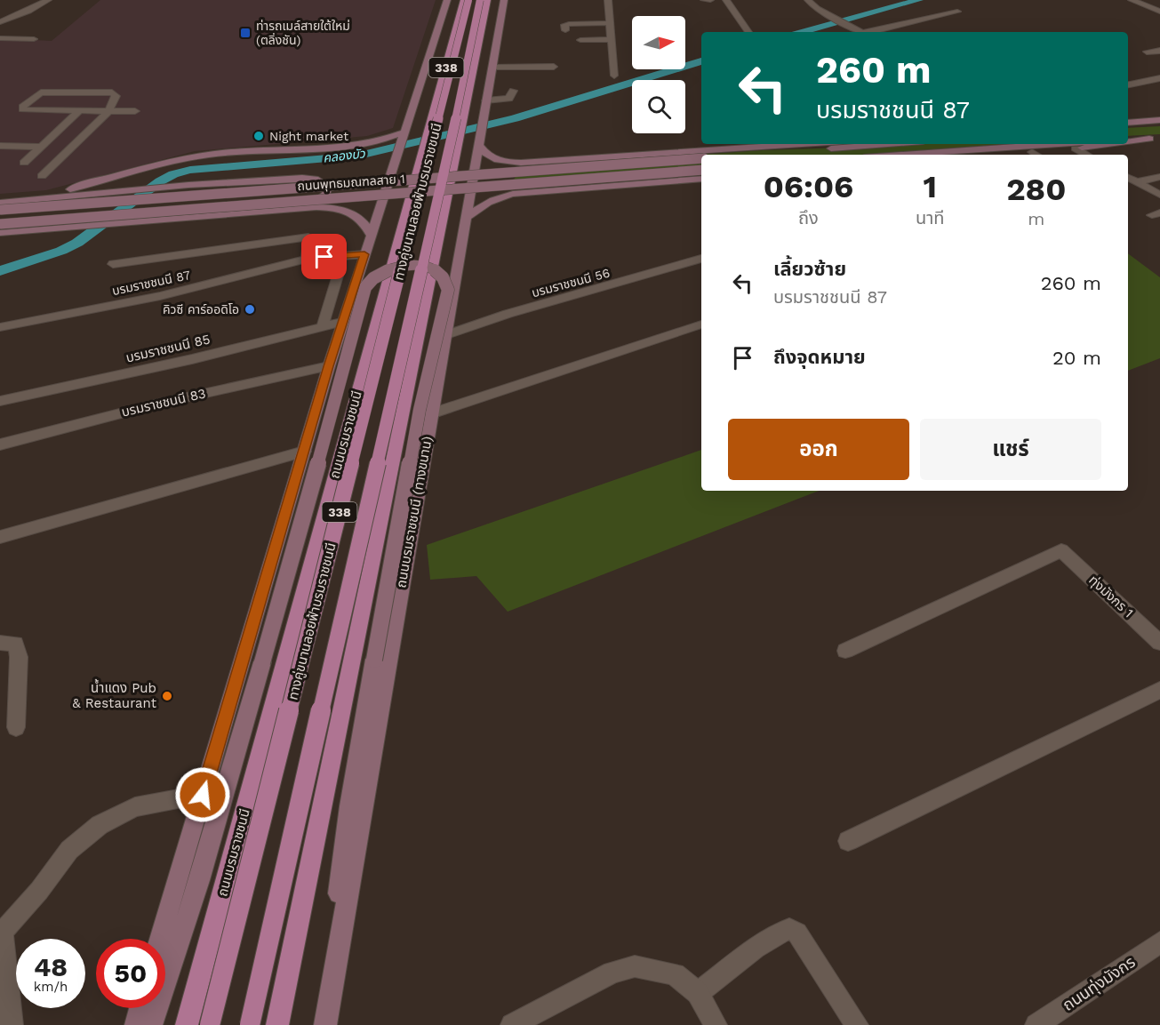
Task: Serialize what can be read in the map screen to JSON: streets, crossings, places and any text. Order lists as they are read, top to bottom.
{
  "streets": {
    "main road": [
      "338",
      "ถนนพุทธมณฑลสาย 1",
      "ทางคู่ขนานลอยฟ้าบรมราชชนนี",
      "ถนนบรมราชชนนี",
      "ถนนบรมราชชนนี (ทางขนาน)"
    ],
    "street": [
      "บรมราชชนนี 87",
      "บรมราชชนนี 56",
      "บรมราชชนนี 85",
      "บรมราชชนนี 83",
      "ทุ่งมังกร 1",
      "ถนนทุ่งมังกร"
    ]
  },
  "crossings": [
    ["338", "ทางคู่ขนานลอยฟ้าบรมราชชนนี"],
    ["338", "บรมราชชนนี 87"],
    ["338", "บรมราชชนนี 85"],
    ["338", "บรมราชชนนี 83"],
    ["338", "ถนนบรมราชชนนี"],
    ["ทางคู่ขนานลอยฟ้าบรมราชชนนี", "ถนนบรมราชชนนี"],
    ["บรมราชชนนี 56", "ถนนบรมราชชนนี (ทางขนาน)"]
  ],
  "water": ["คลองบัว"],
  "places": {
    "transit": ["ท่ารถเมล์สายใต้ใหม่ (ตลิ่งชัน)"],
    "other": ["Night market", "คิวซี คาร์ออดิโอ", "น้ำแดง Pub & Restaurant"]
  },
  "north": "right",
  "page": {
    "turn": ["260 m", "บรมราชชนนี 87"],
    "eta": [
      "06:06",
      "ถึง",
      "1",
      "นาที",
      "280",
      "m"
    ],
    "list": [
      {
        "name": "เลี้ยวซ้าย",
        "note": "บรมราชชนนี 87",
        "value": "260 m"
      },
      {
        "name": "ถึงจุดหมาย",
        "value": "20 m"
      }
    ],
    "buttons": ["ออก", "แชร์"],
    "speed": "48 km/h",
    "limit": "50"
  }
}
